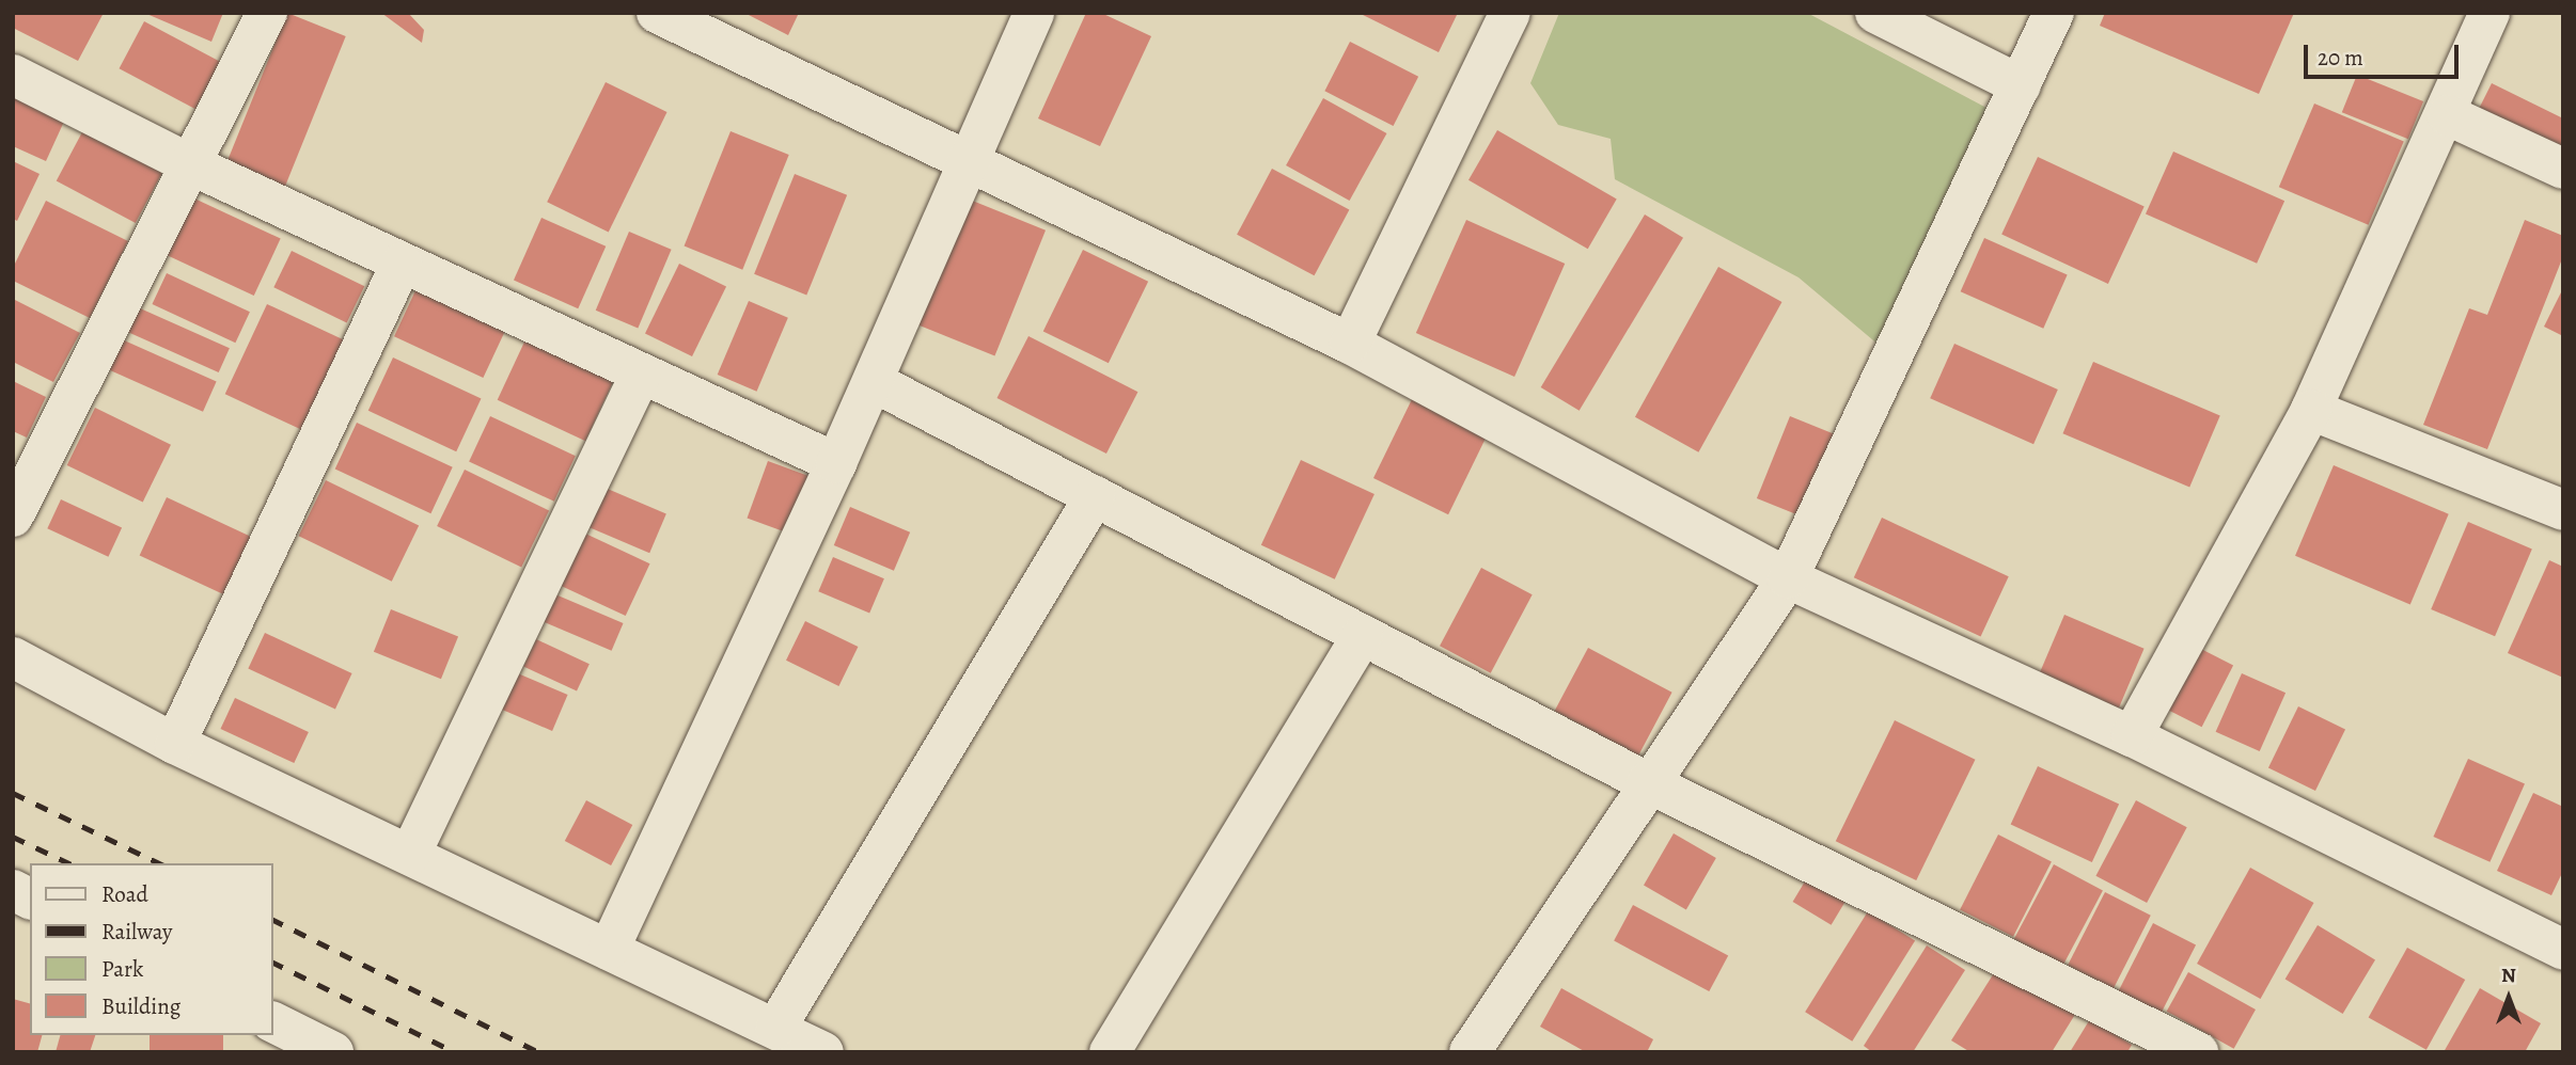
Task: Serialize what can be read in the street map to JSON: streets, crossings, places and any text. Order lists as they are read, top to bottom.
{
  "legend": [
    "Road",
    "Railway",
    "Park",
    "Building"
  ],
  "scale_bar": "20 m",
  "north": "top"
}
